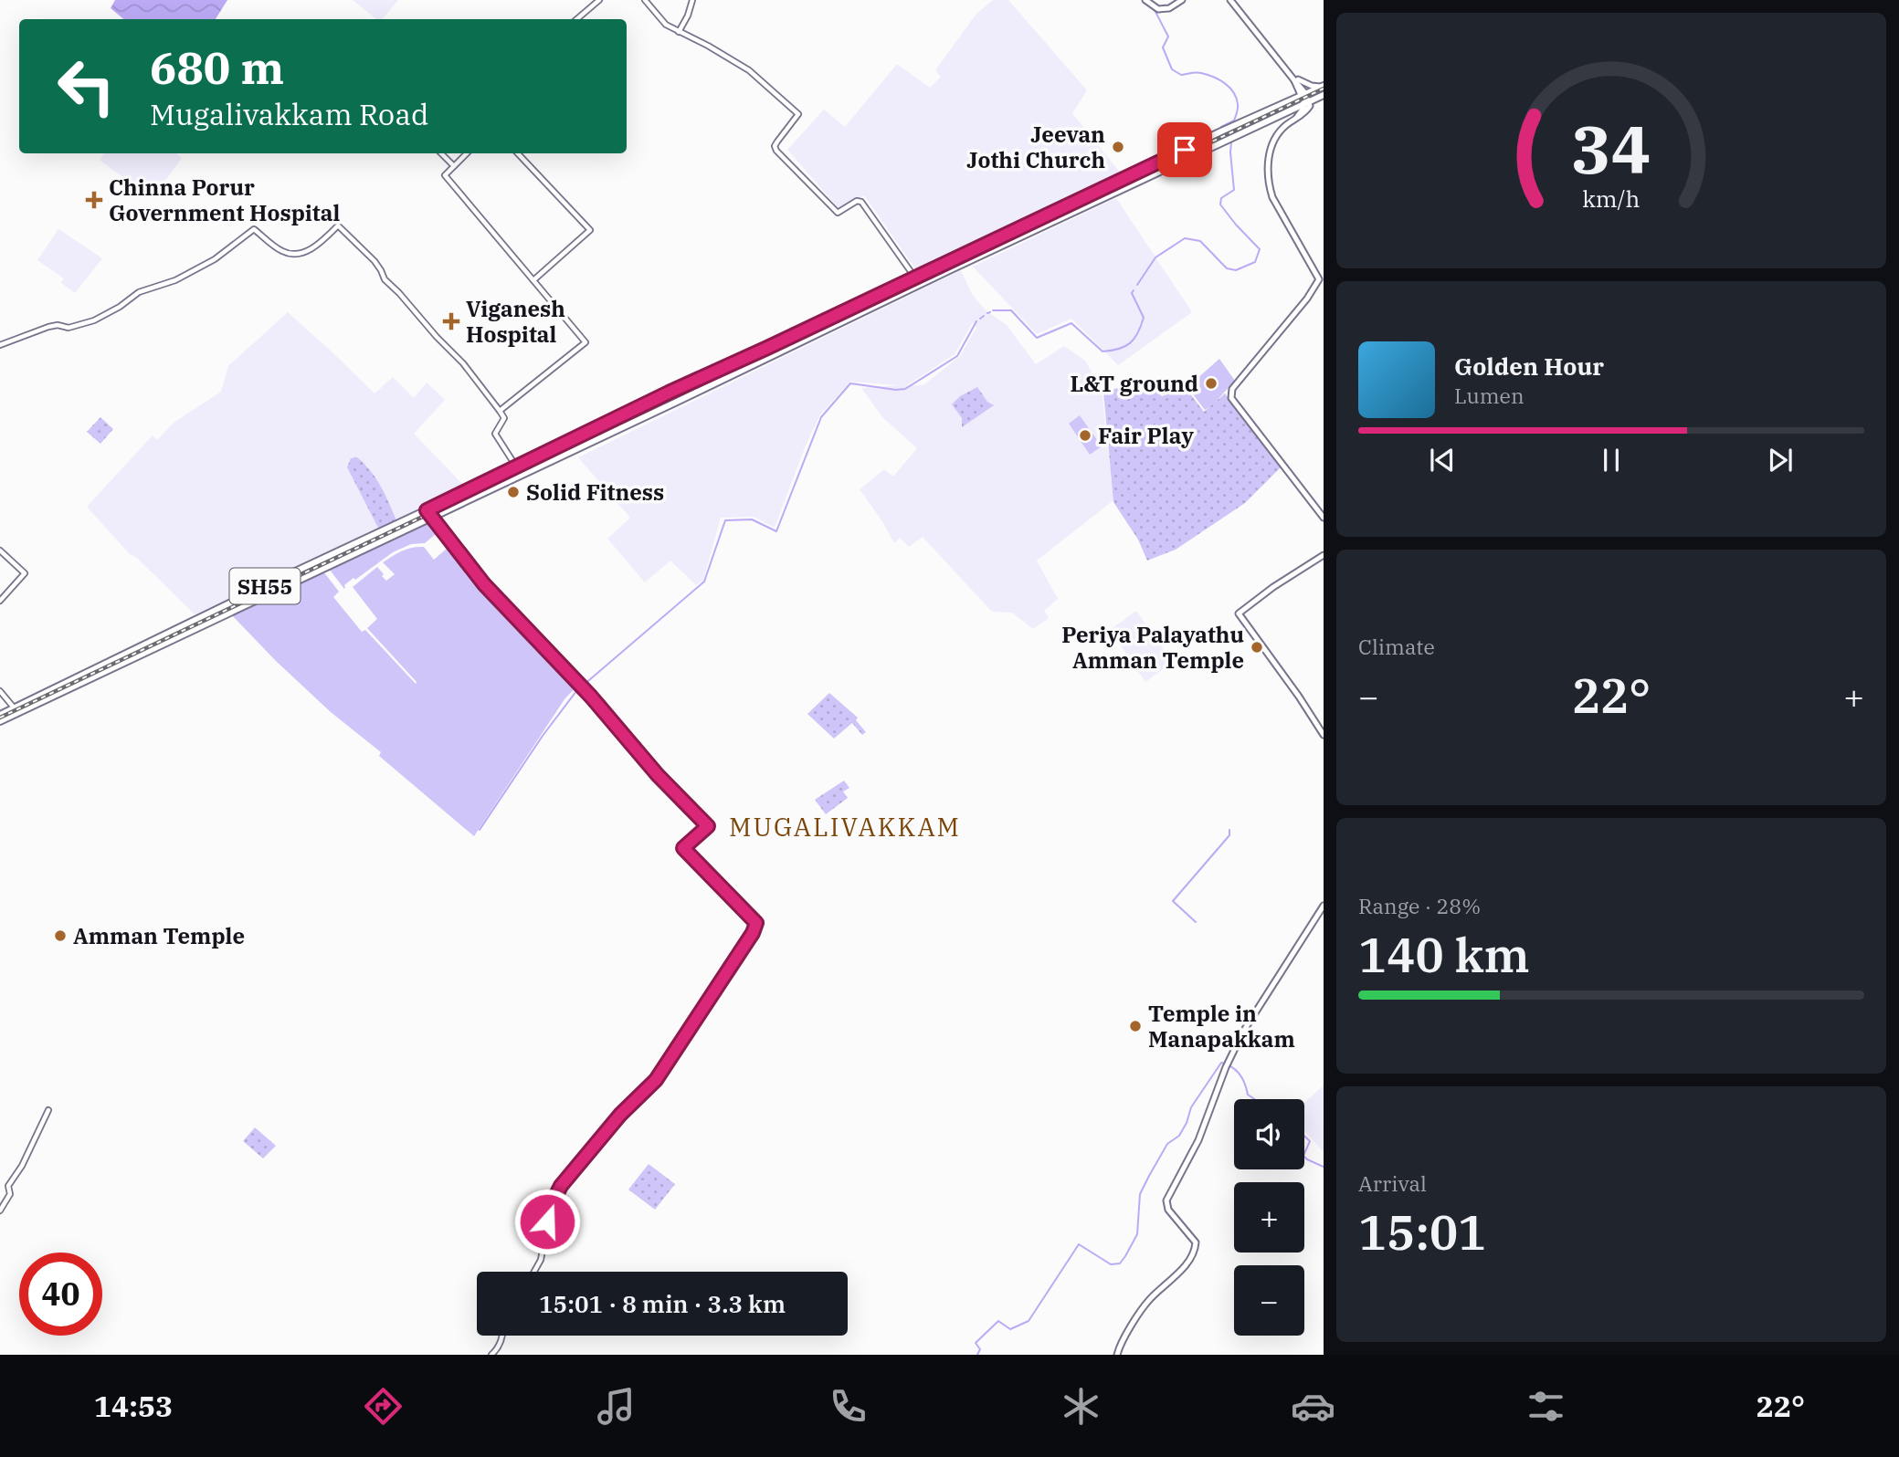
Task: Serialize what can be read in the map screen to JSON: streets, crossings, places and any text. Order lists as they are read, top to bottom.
{
  "streets": {
    "main road": ["SH55"]
  },
  "districts": ["MUGALIVAKKAM"],
  "places": {
    "other": [
      "Jeevan Jothi Church",
      "L&T ground",
      "Fair Play",
      "Solid Fitness",
      "Periya Palayathu Amman Temple",
      "Amman Temple",
      "Temple in Manapakkam"
    ],
    "health": ["Chinna Porur Government Hospital", "Viganesh Hospital"]
  },
  "page": {
    "turn": ["680 m", "Mugalivakkam Road"],
    "song": ["Golden Hour", "Lumen"],
    "tile": [
      "Climate",
      ["Range · 28%", "140 km"],
      ["Arrival", "15:01"]
    ],
    "heat": ["−", "22°", "+"],
    "map_buttons": ["+", "−"],
    "limit": "40",
    "trip": "15:01 · 8 min · 3.3 km",
    "tabs": ["14:53", "22°"],
    "gauge": ["34", "km/h"]
  }
}
